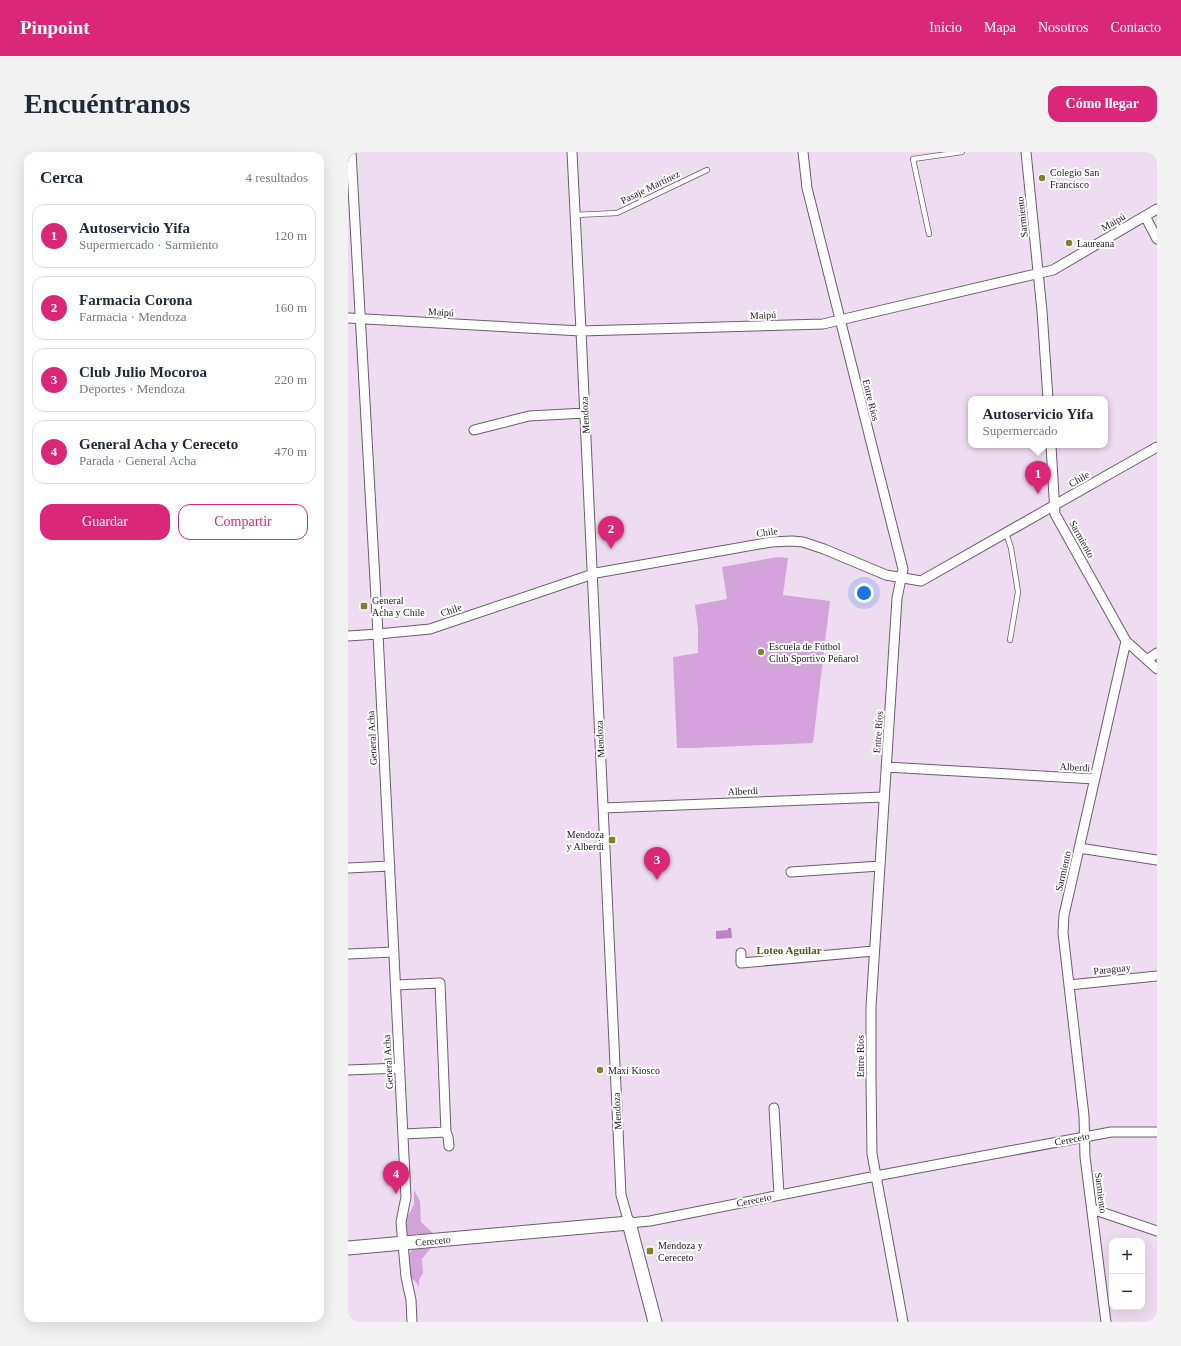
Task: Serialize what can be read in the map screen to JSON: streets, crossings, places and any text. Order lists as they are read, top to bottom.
{
  "streets": {
    "main road": ["Mendoza", "Cereceto"],
    "street": [
      "Sarmiento",
      "Maipú",
      "Entre Ríos",
      "Chile",
      "General Acha",
      "Alberdi",
      "Paraguay"
    ],
    "lane": ["Pasaje Martínez"]
  },
  "crossings": [
    ["Pasaje Martínez", "Mendoza"],
    ["Sarmiento", "Maipú"],
    ["Sarmiento", "Chile"],
    ["Sarmiento", "Alberdi"],
    ["Sarmiento", "Paraguay"],
    ["Sarmiento", "Cereceto"],
    ["Maipú", "Entre Ríos"],
    ["Maipú", "Mendoza"],
    ["Maipú", "General Acha"],
    ["Entre Ríos", "Chile"],
    ["Entre Ríos", "Alberdi"],
    ["Entre Ríos", "Cereceto"],
    ["Mendoza", "Chile"],
    ["Mendoza", "Alberdi"],
    ["Mendoza", "Cereceto"],
    ["Chile", "General Acha"],
    ["General Acha", "Cereceto"]
  ],
  "districts": ["Loteo Aguilar"],
  "places": {
    "other": [
      "Colegio San Francisco",
      "Laureana",
      "Escuela de Fútbol Club Sportivo Peñarol",
      "Maxi Kiosco"
    ],
    "transit": ["General Acha y Chile", "Mendoza y Alberdi", "Mendoza y Cereceto"]
  },
  "page": {
    "header": "Pinpoint",
    "nav": [
      "Inicio",
      "Mapa",
      "Nosotros",
      "Contacto"
    ],
    "buttons": [
      "Cómo llegar",
      ["Guardar", "Compartir"]
    ],
    "title": "Encuéntranos",
    "heading": ["Cerca", "4 resultados"],
    "list": [
      {
        "mark": "1",
        "name": "Autoservicio Yifa",
        "note": "Supermercado · Sarmiento",
        "value": "120 m"
      },
      {
        "mark": "2",
        "name": "Farmacia Corona",
        "note": "Farmacia · Mendoza",
        "value": "160 m"
      },
      {
        "mark": "3",
        "name": "Club Julio Mocoroa",
        "note": "Deportes · Mendoza",
        "value": "220 m"
      },
      {
        "mark": "4",
        "name": "General Acha y Cereceto",
        "note": "Parada · General Acha",
        "value": "470 m"
      }
    ],
    "popup": ["Autoservicio Yifa", "Supermercado"],
    "pins": [
      "1",
      "2",
      "3",
      "4"
    ],
    "map_buttons": ["+", "−"]
  }
}
